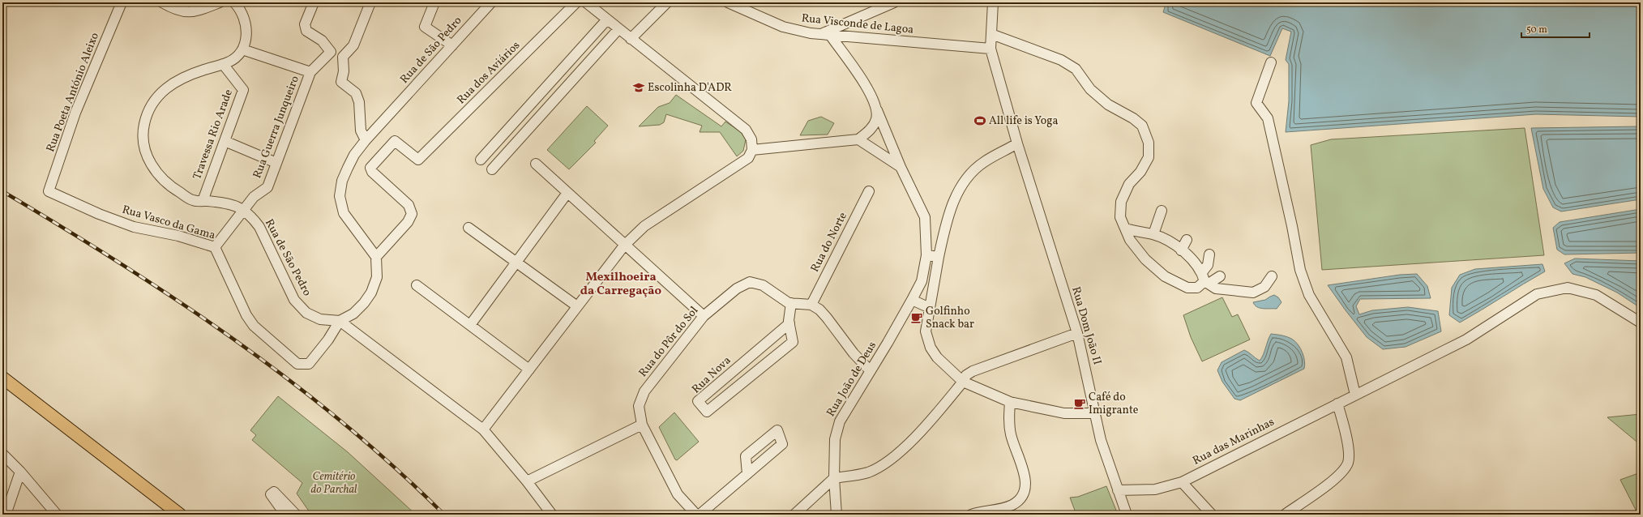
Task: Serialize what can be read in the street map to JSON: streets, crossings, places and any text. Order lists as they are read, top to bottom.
{
  "streets": {
    "street": [
      "Rua Visconde de Lagoa",
      "Rua de São Pedro",
      "Rua dos Aviários",
      "Rua Poeta António Aleixo",
      "Rua Guerra Junqueiro",
      "Travessa Rio Arade",
      "Rua Vasco da Gama",
      "Rua do Norte",
      "Rua Dom João II",
      "Rua do Pôr do Sol",
      "Rua Nova",
      "Rua João de Deus",
      "Rua das Marinhas"
    ]
  },
  "crossings": [
    ["Rua Visconde de Lagoa", "Rua Dom João II"],
    ["Rua Visconde de Lagoa", "Rua João de Deus"],
    ["Rua de São Pedro", "Rua dos Aviários"],
    ["Rua de São Pedro", "Rua Guerra Junqueiro"],
    ["Rua de São Pedro", "Travessa Rio Arade"],
    ["Rua de São Pedro", "Rua Vasco da Gama"],
    ["Rua Poeta António Aleixo", "Rua Vasco da Gama"],
    ["Rua Guerra Junqueiro", "Rua Vasco da Gama"],
    ["Rua do Norte", "Rua do Pôr do Sol"],
    ["Rua Dom João II", "Rua das Marinhas"],
    ["Rua do Pôr do Sol", "Rua Nova"]
  ],
  "districts": ["Mexilhoeira da Carregação"],
  "parks": ["Cemitério do Parchal"],
  "places": {
    "school or university": ["Escolinha D'ADR"],
    "sports": ["All life is Yoga"],
    "cafe": ["Golfinho Snack bar", "Café do Imigrante"]
  },
  "scale_bar": "50 m"
}
